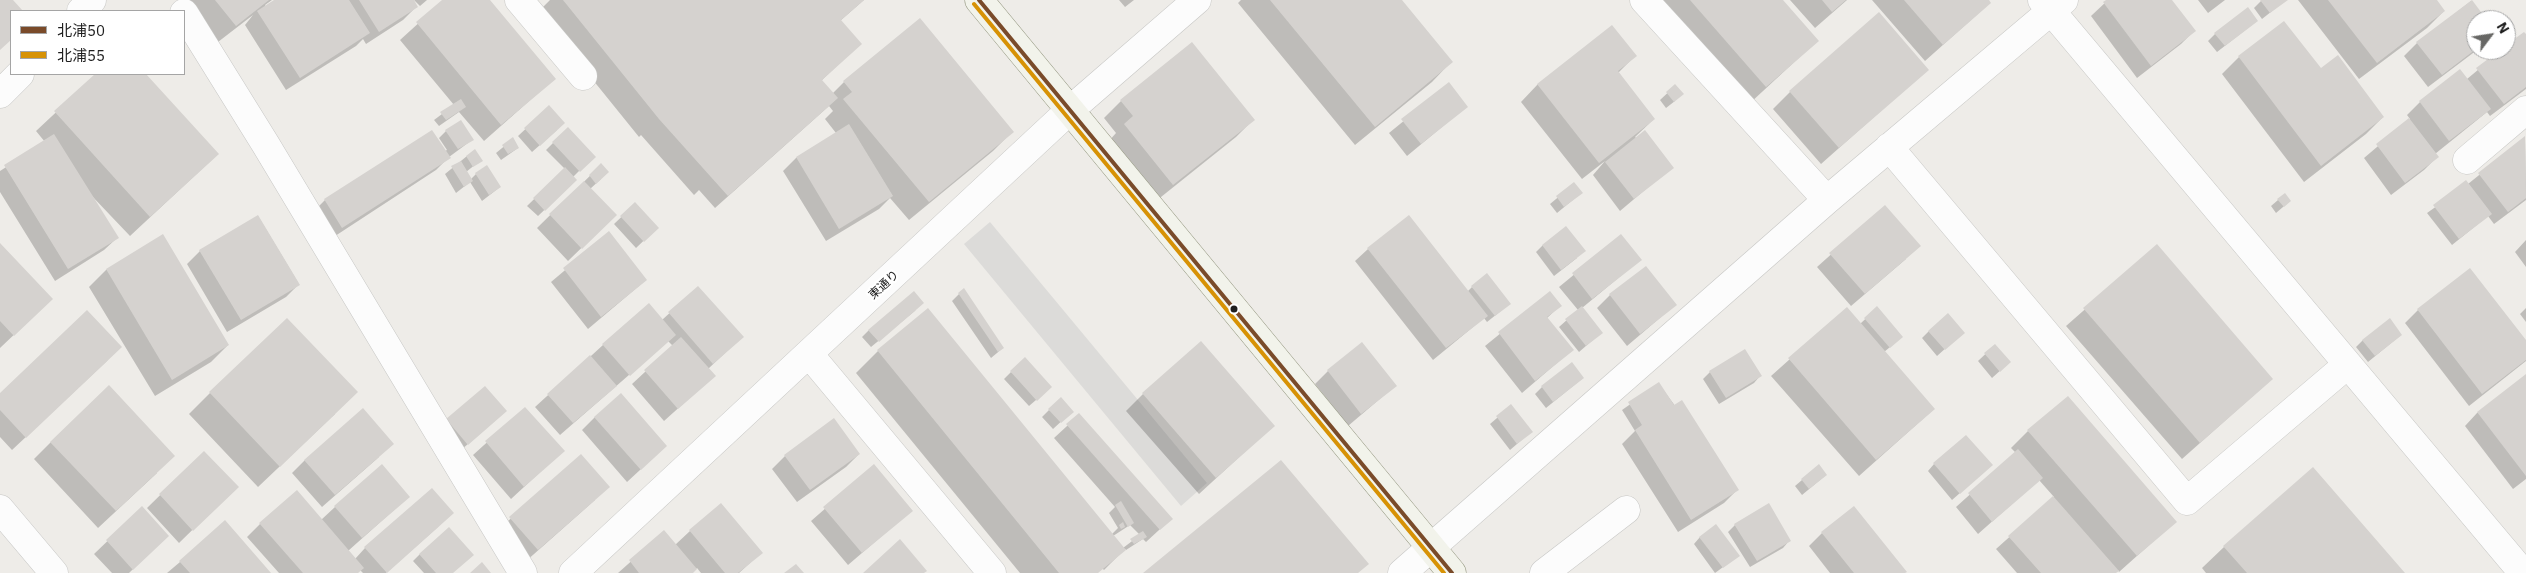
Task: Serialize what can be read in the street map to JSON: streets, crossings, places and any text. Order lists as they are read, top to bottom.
{
  "streets": {
    "street": ["東通り"]
  },
  "lines": ["transit line 北浦50", "transit line 北浦55"],
  "legend": ["北浦50", "北浦55"],
  "north": "top right"
}
